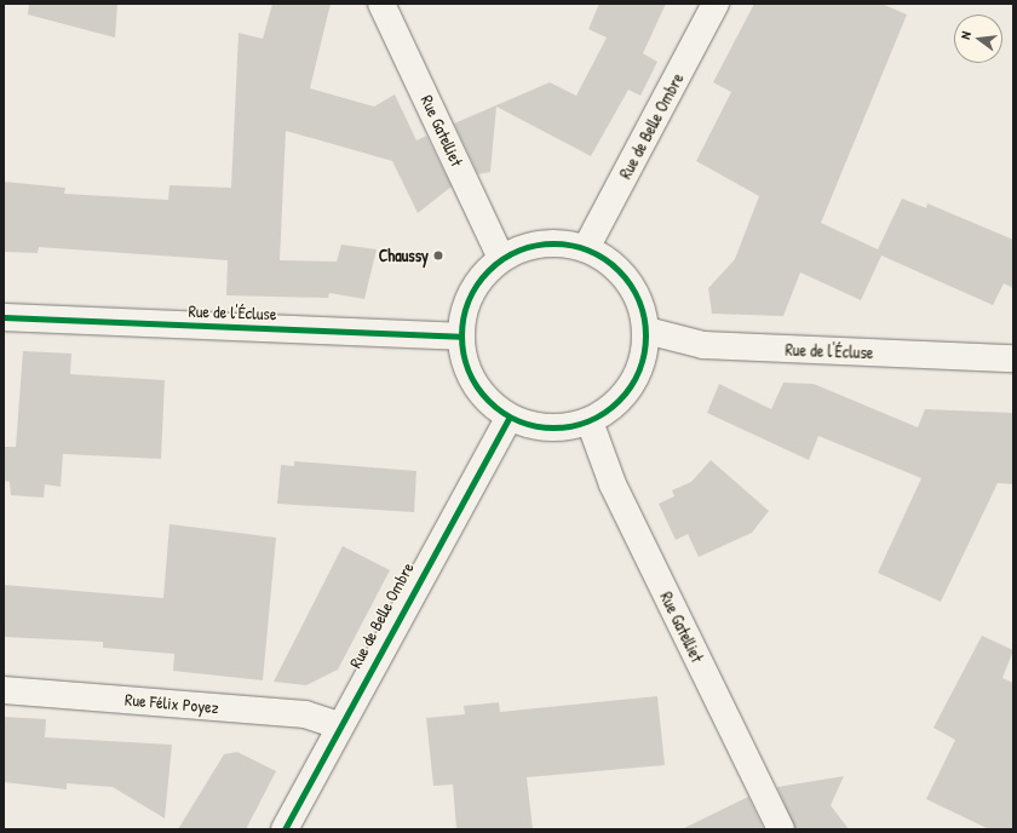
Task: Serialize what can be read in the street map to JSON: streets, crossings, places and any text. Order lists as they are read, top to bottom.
{
  "streets": {
    "street": [
      "Rue de Belle Ombre",
      "Rue Gatelliet",
      "Rue de l'Écluse",
      "Rue Félix Poyez"
    ]
  },
  "crossings": [
    ["Rue de Belle Ombre", "Rue Félix Poyez"]
  ],
  "places": ["Chaussy"],
  "north": "left"
}
